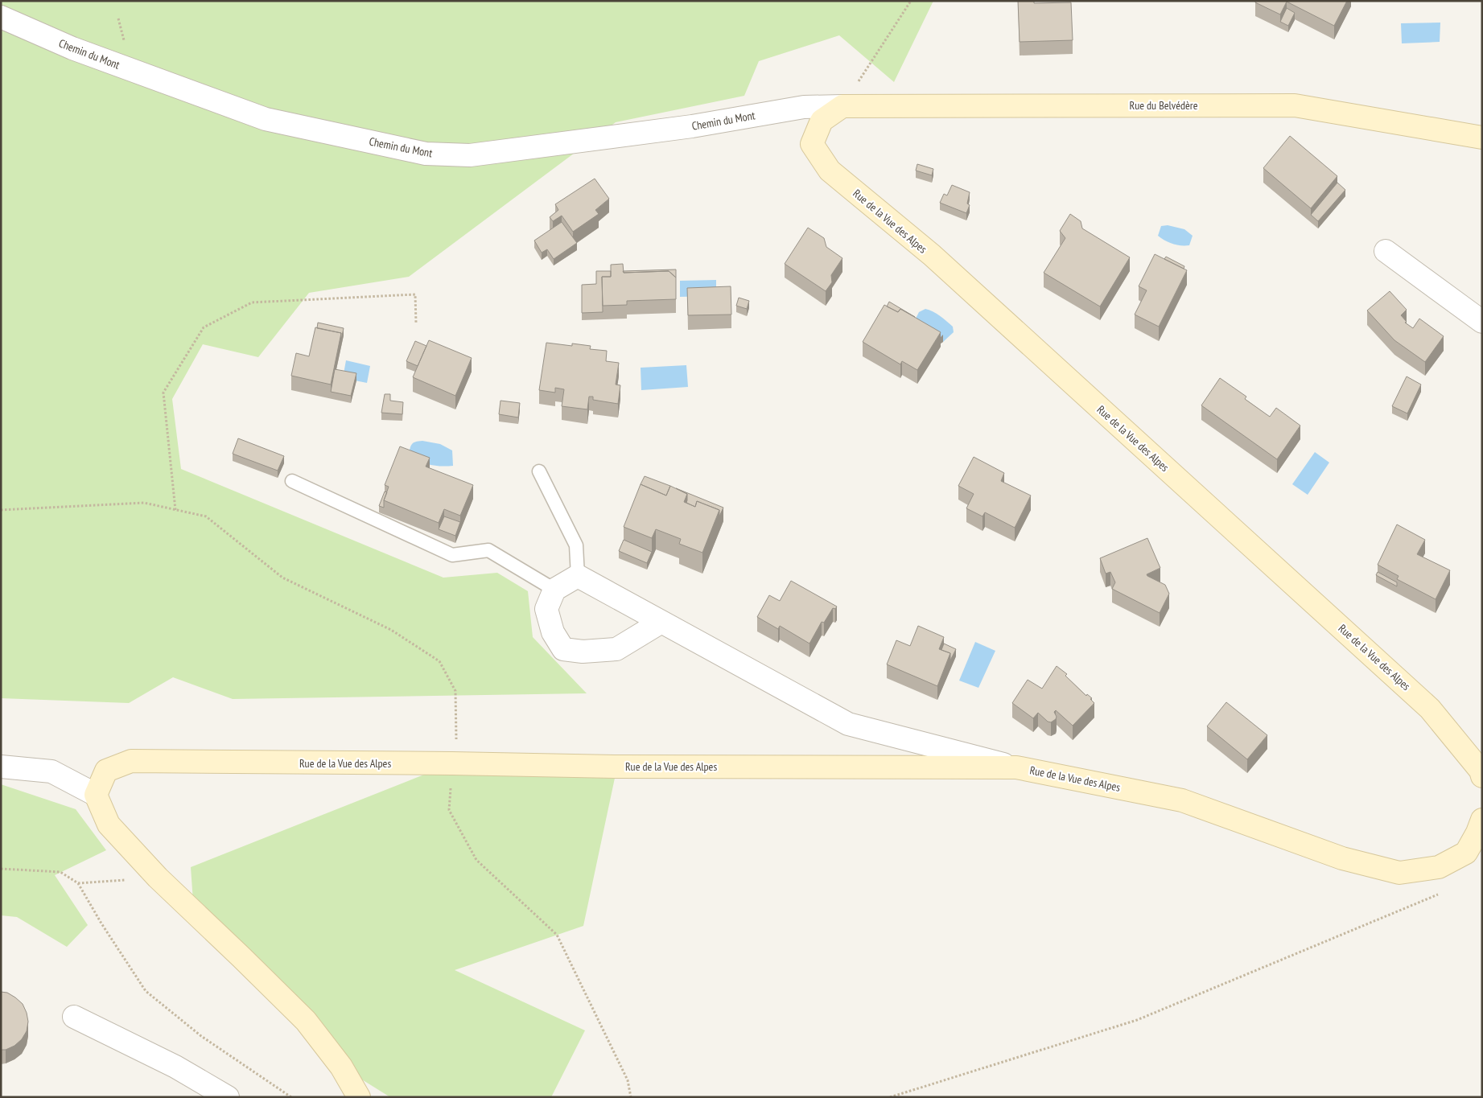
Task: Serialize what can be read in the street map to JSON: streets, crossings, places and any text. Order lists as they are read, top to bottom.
{
  "streets": {
    "street": ["Chemin du Mont", "Rue du Belvédère", "Rue de la Vue des Alpes"]
  },
  "crossings": [
    ["Chemin du Mont", "Rue du Belvédère"],
    ["Chemin du Mont", "Rue de la Vue des Alpes"],
    ["Rue du Belvédère", "Rue de la Vue des Alpes"]
  ]
}
